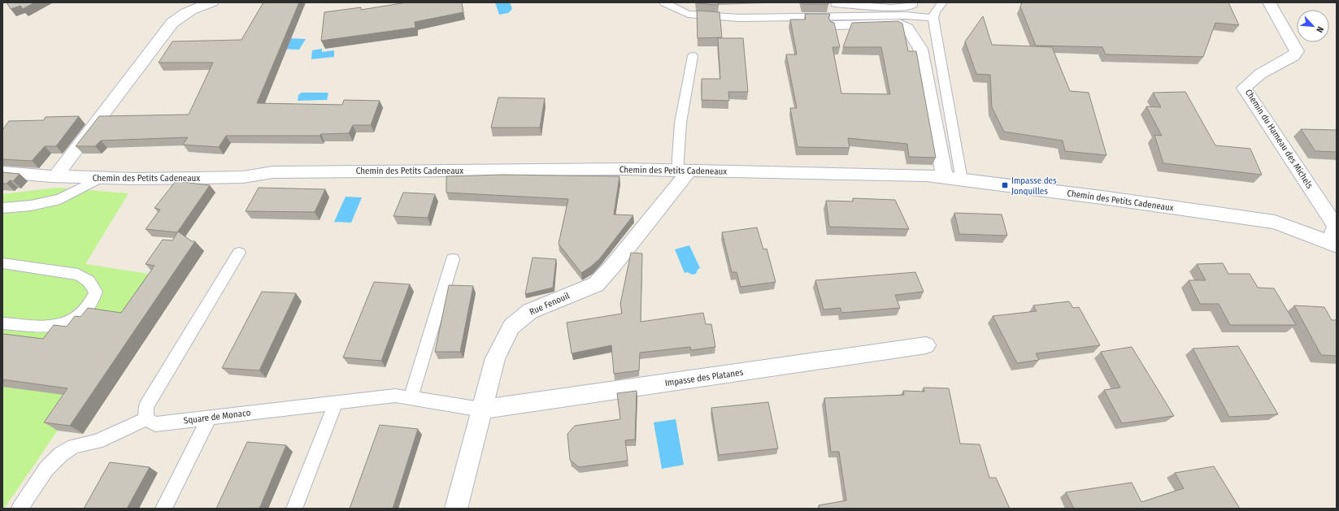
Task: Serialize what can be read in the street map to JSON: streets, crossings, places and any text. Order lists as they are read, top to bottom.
{
  "streets": {
    "street": [
      "Chemin du Hameau des Michels",
      "Chemin des Petits Cadeneaux",
      "Rue Fenouil",
      "Impasse des Platanes"
    ],
    "lane": ["Square de Monaco"]
  },
  "crossings": [
    ["Chemin du Hameau des Michels", "Chemin des Petits Cadeneaux"],
    ["Chemin des Petits Cadeneaux", "Rue Fenouil"],
    ["Rue Fenouil", "Impasse des Platanes"],
    ["Rue Fenouil", "Square de Monaco"],
    ["Impasse des Platanes", "Square de Monaco"]
  ],
  "places": {
    "transit": ["Impasse des Jonquilles"]
  },
  "north": "bottom right"
}
